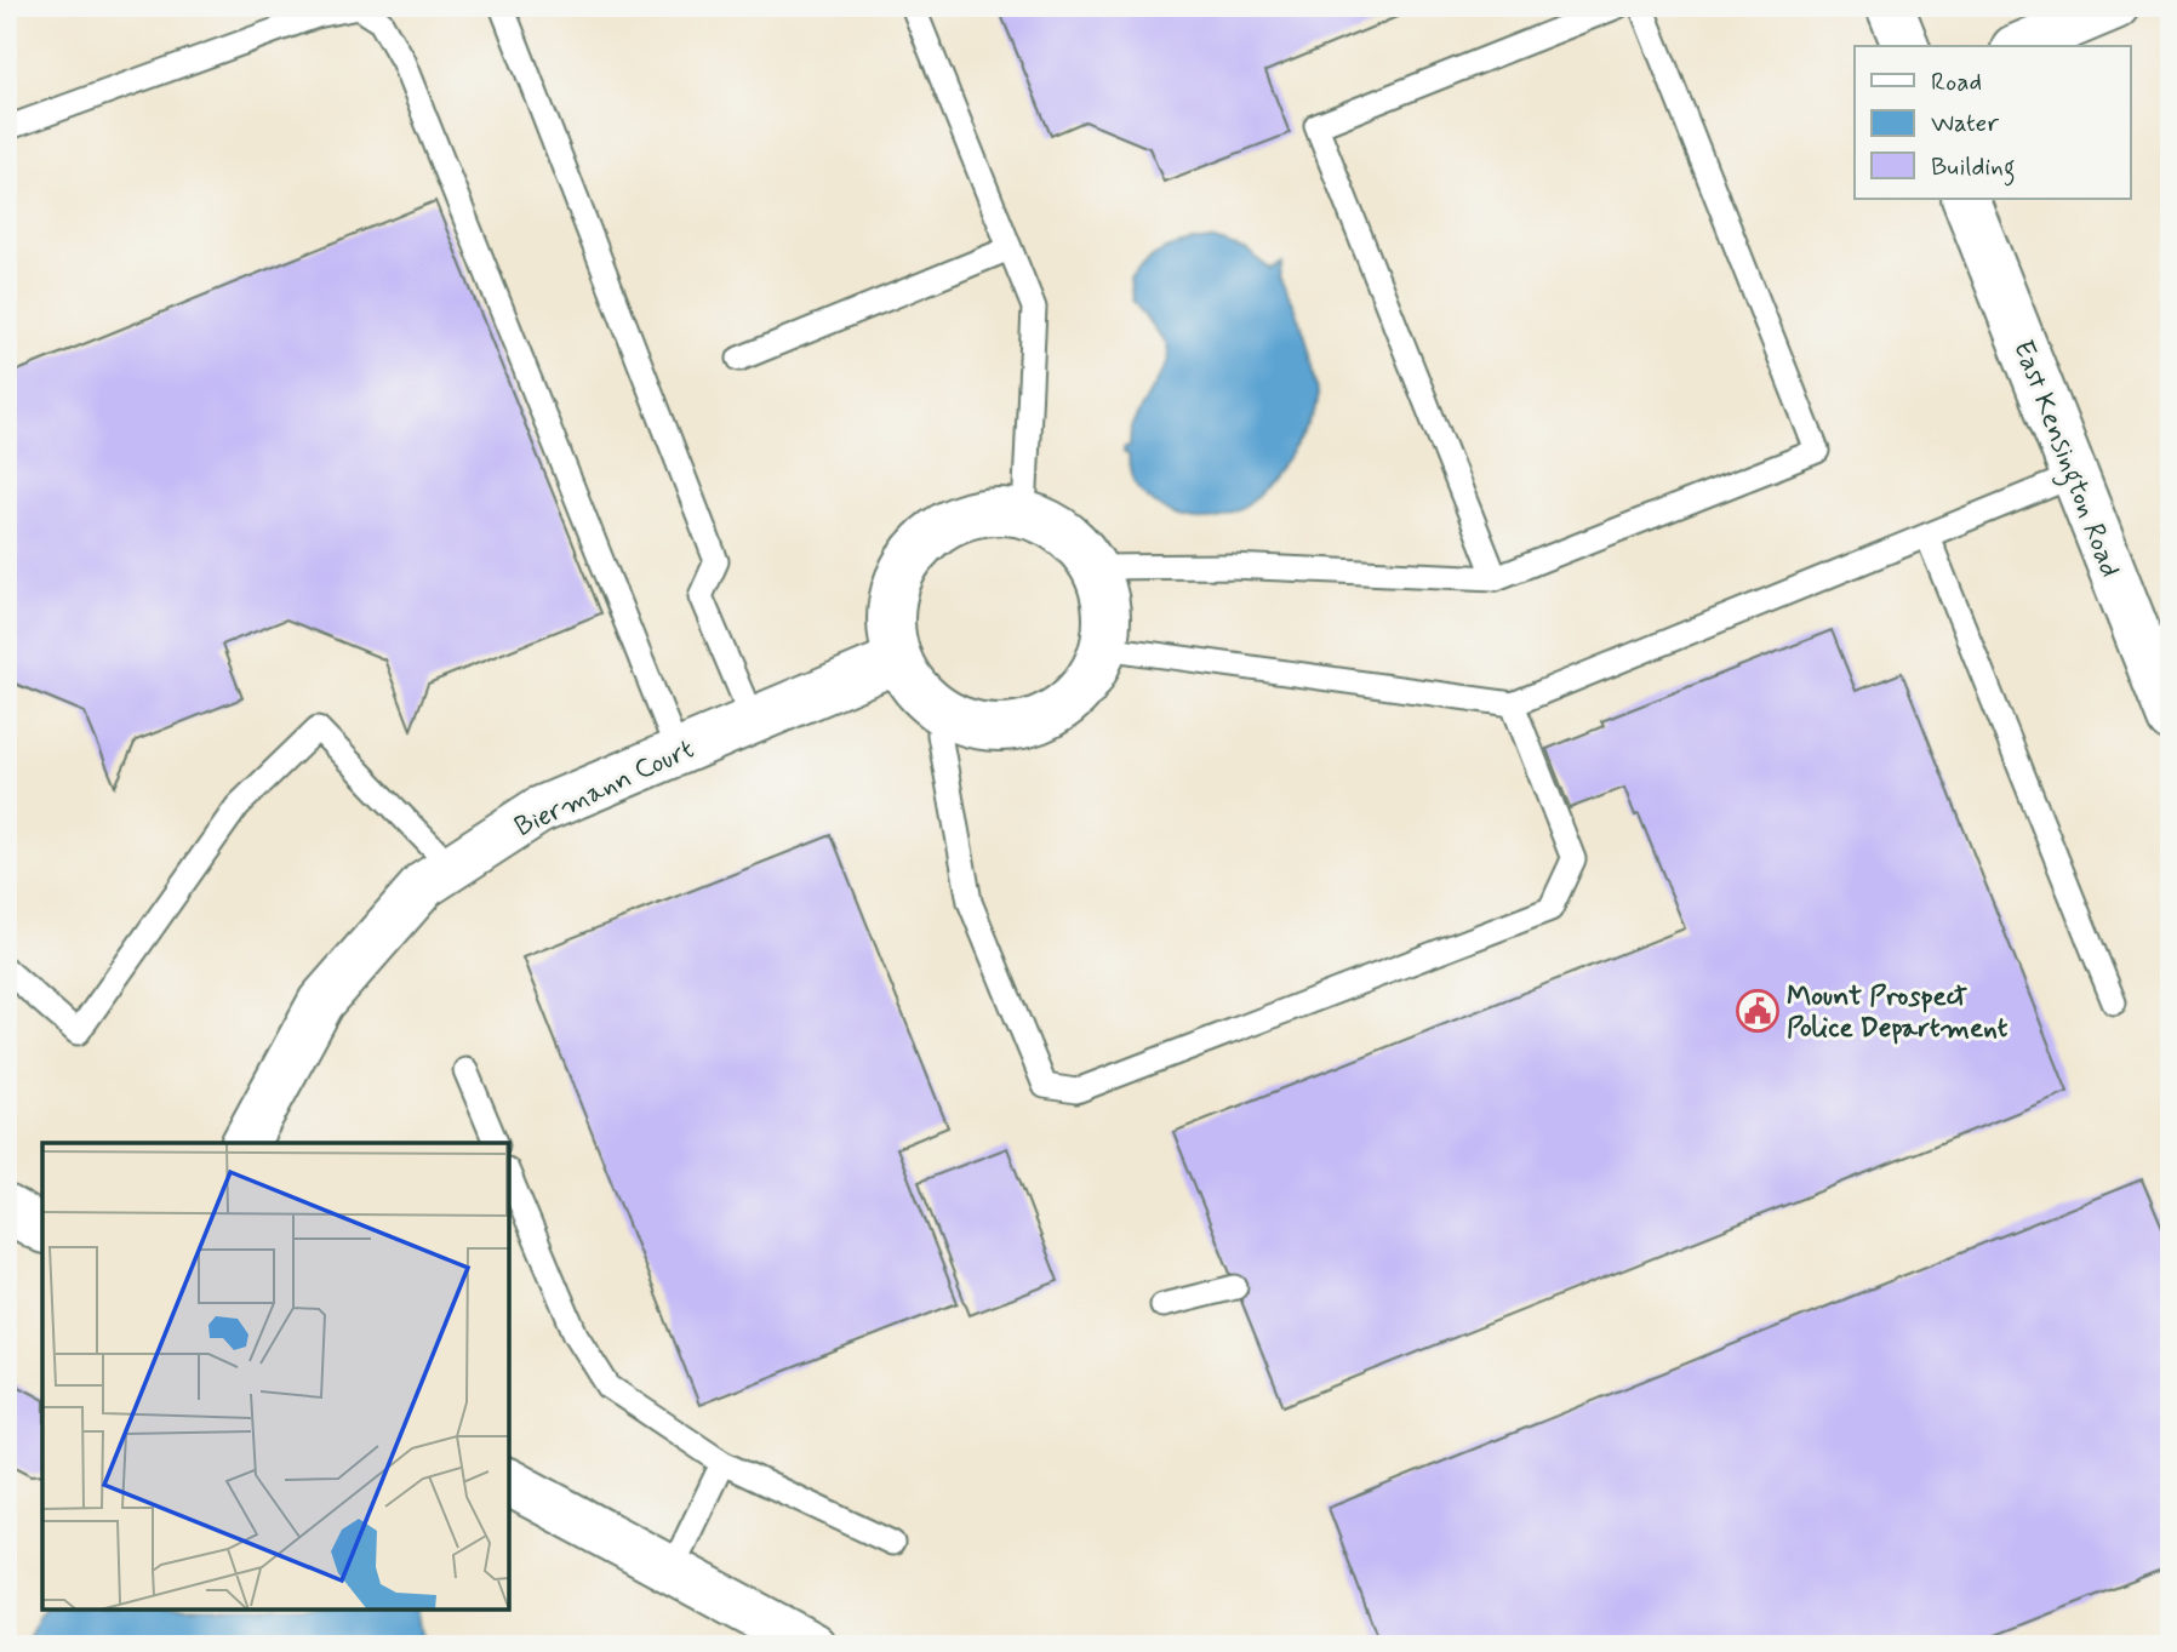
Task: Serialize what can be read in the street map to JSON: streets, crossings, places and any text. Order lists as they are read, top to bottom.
{
  "streets": {
    "street": ["East Kensington Road", "Biermann Court"]
  },
  "places": {
    "public building": ["Mount Prospect Police Department"]
  },
  "legend": ["Road", "Water", "Building"]
}
